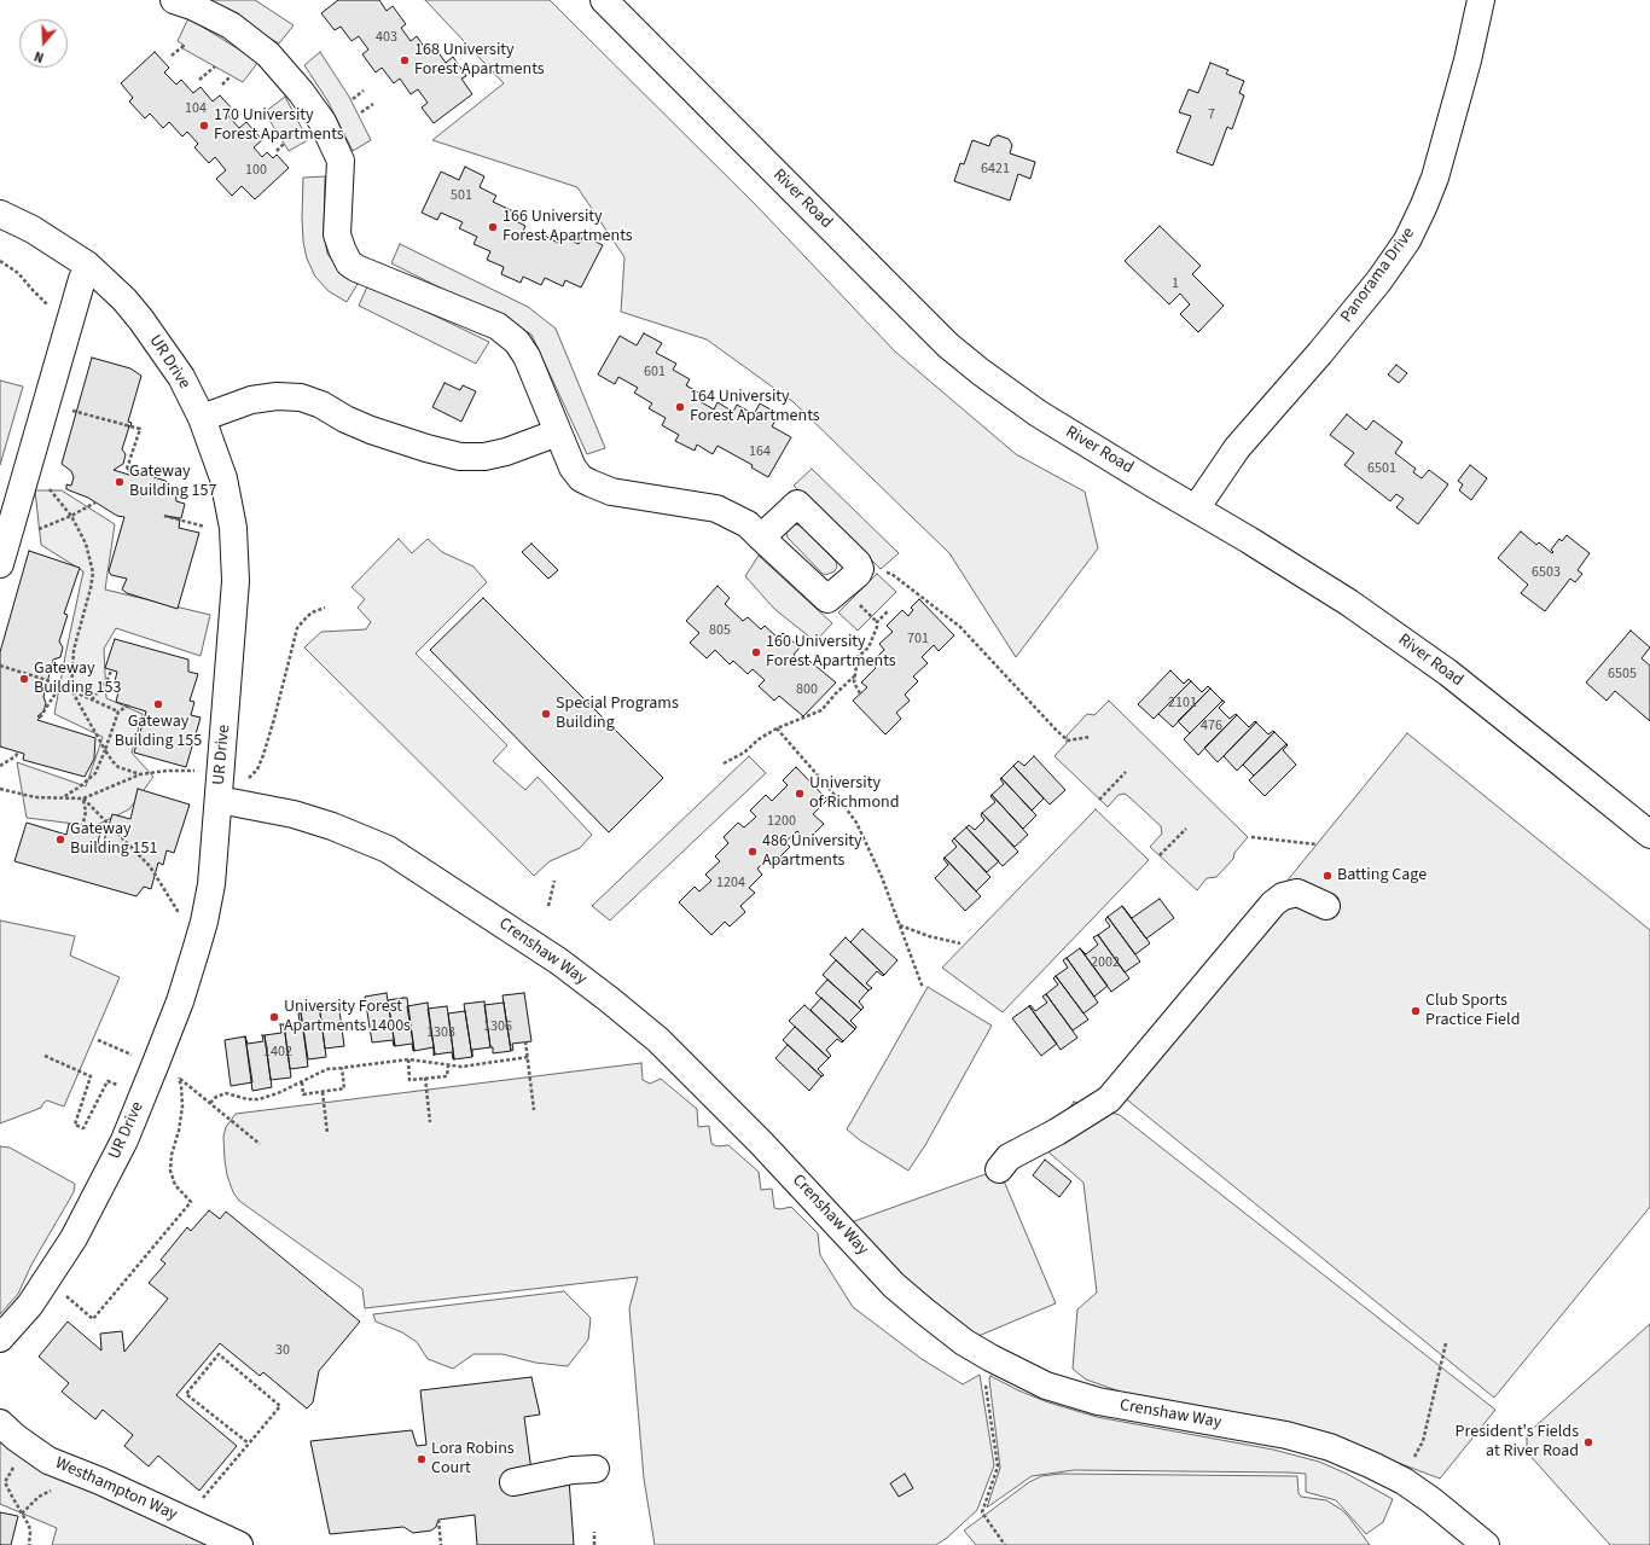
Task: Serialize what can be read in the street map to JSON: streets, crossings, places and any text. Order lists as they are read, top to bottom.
{
  "streets": {
    "street": [
      "River Road",
      "Panorama Drive",
      "UR Drive",
      "Crenshaw Way",
      "Westhampton Way"
    ]
  },
  "crossings": [
    ["River Road", "Panorama Drive"],
    ["UR Drive", "Crenshaw Way"]
  ],
  "places": [
    "168 University Forest Apartments",
    "170 University Forest Apartments",
    "166 University Forest Apartments",
    "164 University Forest Apartments",
    "Gateway Building 157",
    "160 University Forest Apartments",
    "Gateway Building 153",
    "Gateway Building 155",
    "Special Programs Building",
    "University of Richmond",
    "Gateway Building 151",
    "486 University Apartments",
    "Batting Cage",
    "Club Sports Practice Field",
    "University Forest Apartments 1400s",
    "President's Fields at River Road",
    "Lora Robins Court"
  ],
  "house_numbers": [
    "403",
    "104",
    "7",
    "6421",
    "100",
    "501",
    "1",
    "601",
    "164",
    "6501",
    "6503",
    "805",
    "701",
    "6505",
    "800",
    "2101",
    "476",
    "1200",
    "1204",
    "2002",
    "1306",
    "1303",
    "1402",
    "30"
  ],
  "north": "bottom"
}
